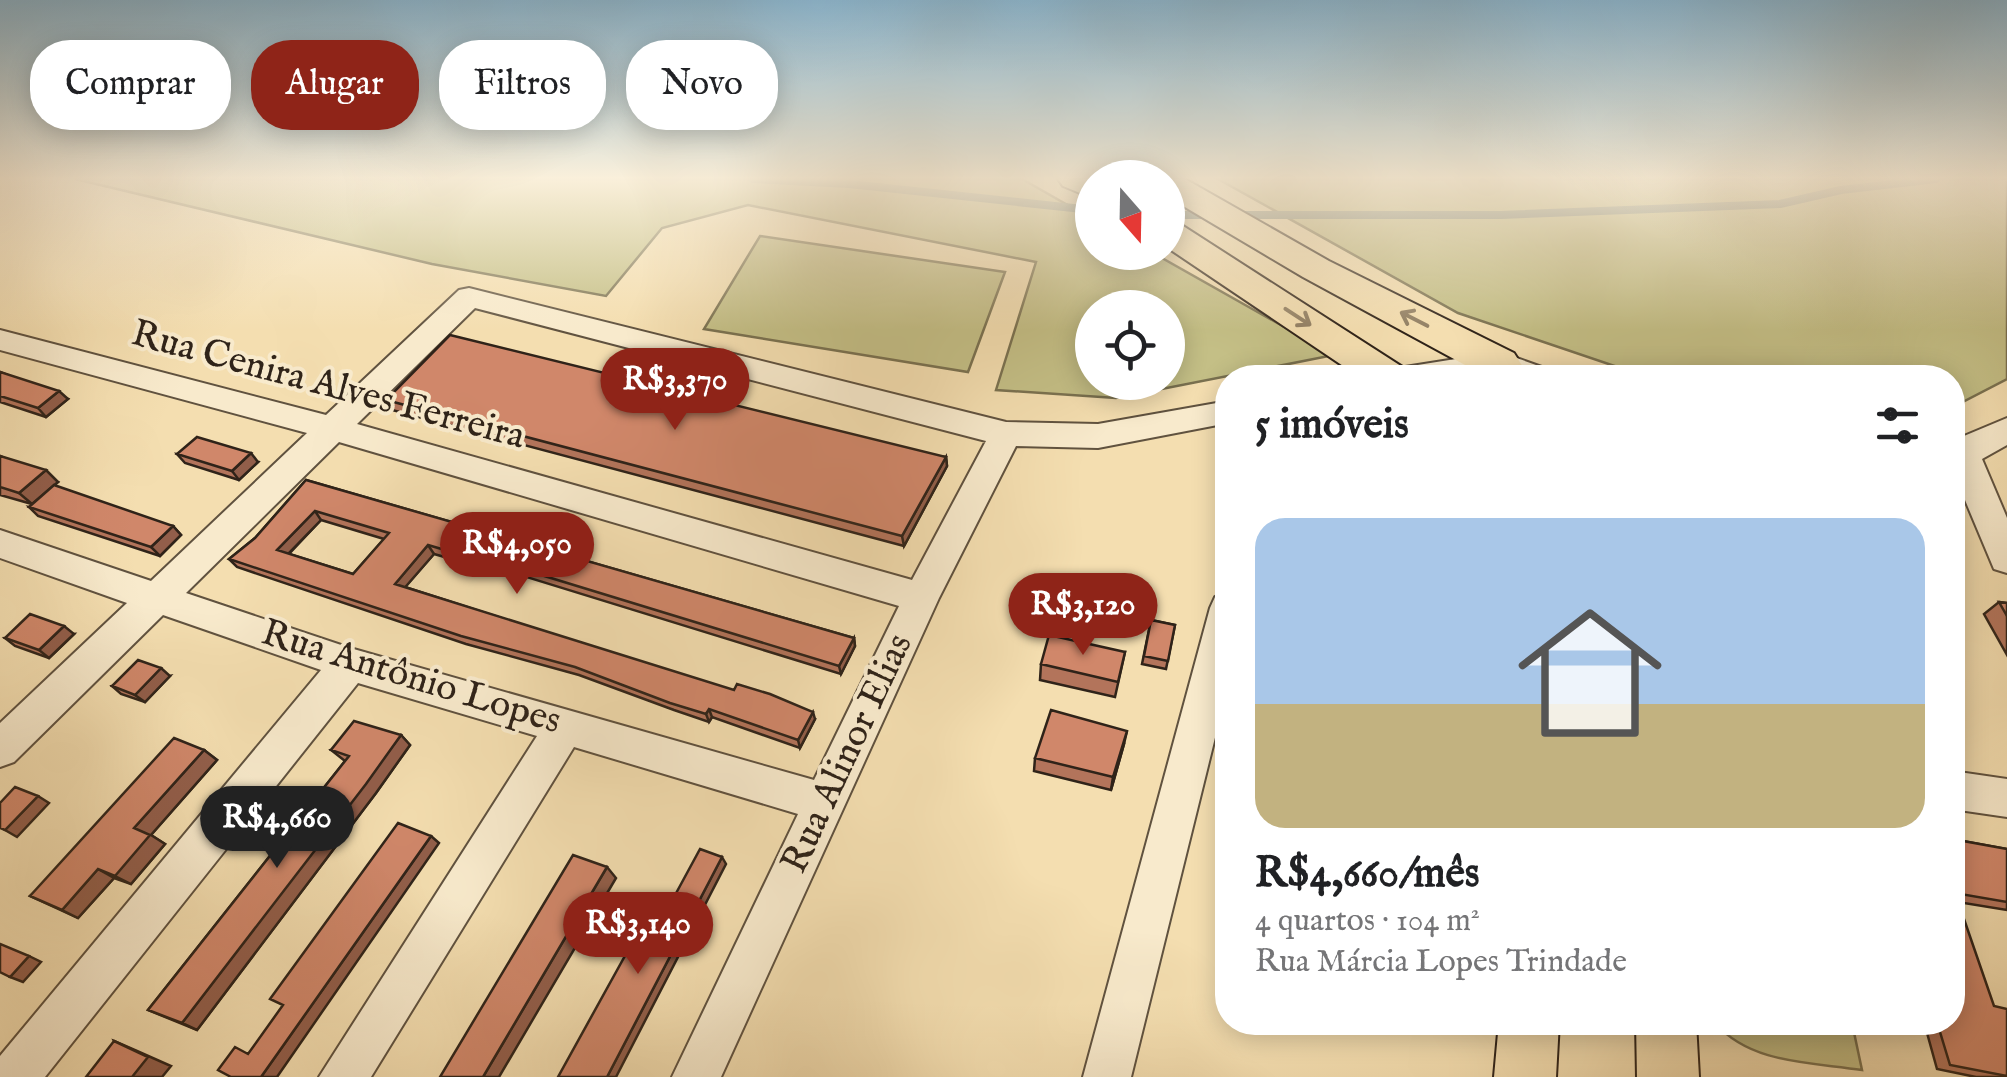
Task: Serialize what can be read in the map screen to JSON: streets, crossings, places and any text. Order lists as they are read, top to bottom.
{
  "streets": {
    "street": ["Rua Cenira Alves Ferreira", "Rua Antônio Lopes", "Rua Alinor Elias"]
  },
  "crossings": [
    ["Rua Cenira Alves Ferreira", "Rua Alinor Elias"],
    ["Rua Antônio Lopes", "Rua Alinor Elias"]
  ],
  "north": "bottom",
  "page": {
    "chip": [
      "Comprar",
      "Alugar",
      "Filtros",
      "Novo"
    ],
    "price": [
      "R$3,370",
      "R$4,050",
      "R$3,120",
      "R$4,660",
      "R$3,140"
    ],
    "heading": "5 imóveis",
    "list": [
      {
        "name": "R$4,660/mês",
        "note": "4 quartos · 104 m² · Rua Márcia Lopes Trindade"
      }
    ]
  }
}
